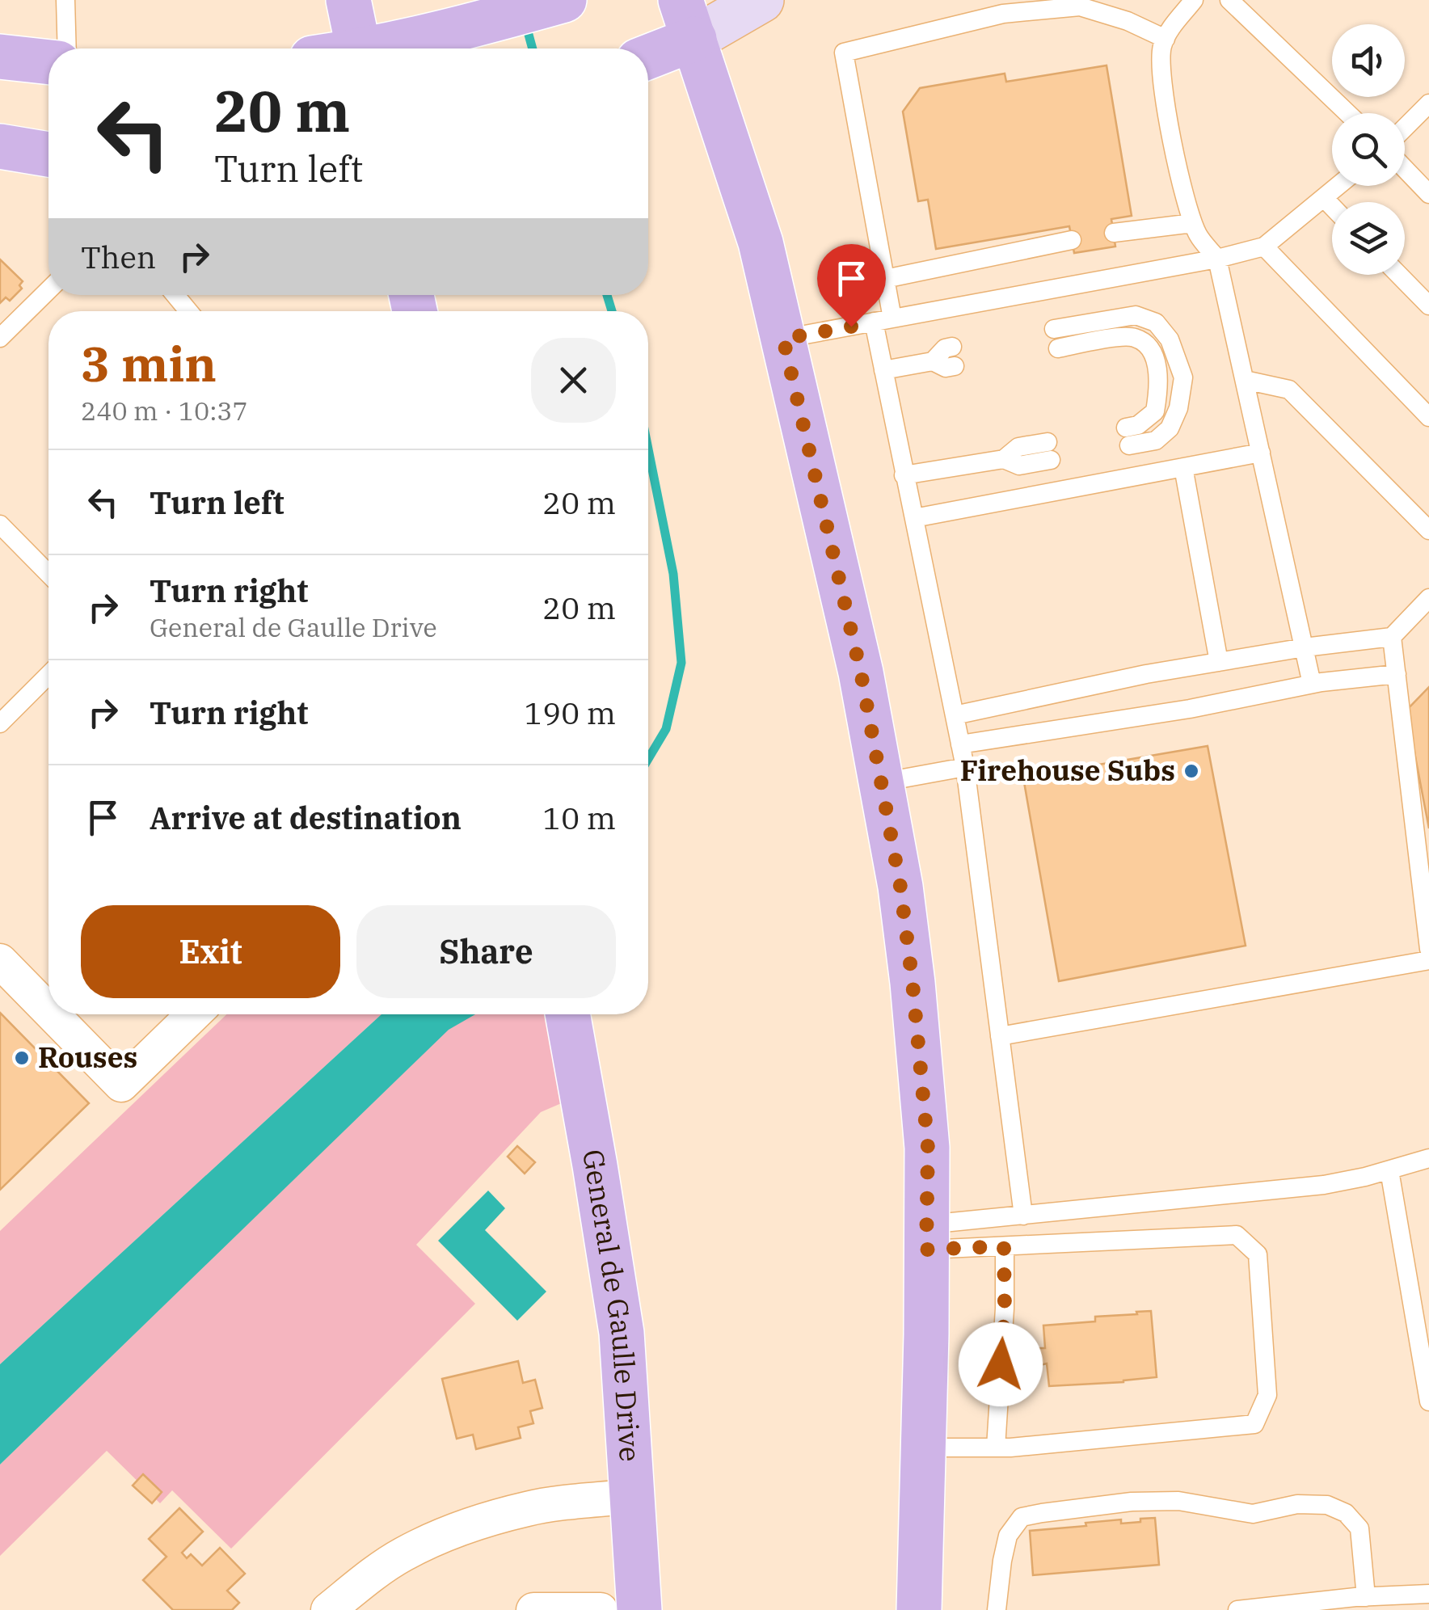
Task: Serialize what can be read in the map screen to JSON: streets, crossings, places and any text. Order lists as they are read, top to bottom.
{
  "streets": {
    "main road": ["General de Gaulle Drive"]
  },
  "places": ["Firehouse Subs", "Rouses"],
  "page": {
    "turn": ["20 m", "Turn left"],
    "then": "Then",
    "heading": ["3 min", "240 m · 10:37"],
    "list": [
      {
        "name": "Turn left",
        "value": "20 m"
      },
      {
        "name": "Turn right",
        "note": "General de Gaulle Drive",
        "value": "20 m"
      },
      {
        "name": "Turn right",
        "value": "190 m"
      },
      {
        "name": "Arrive at destination",
        "value": "10 m"
      }
    ],
    "buttons": ["Exit", "Share"]
  }
}
